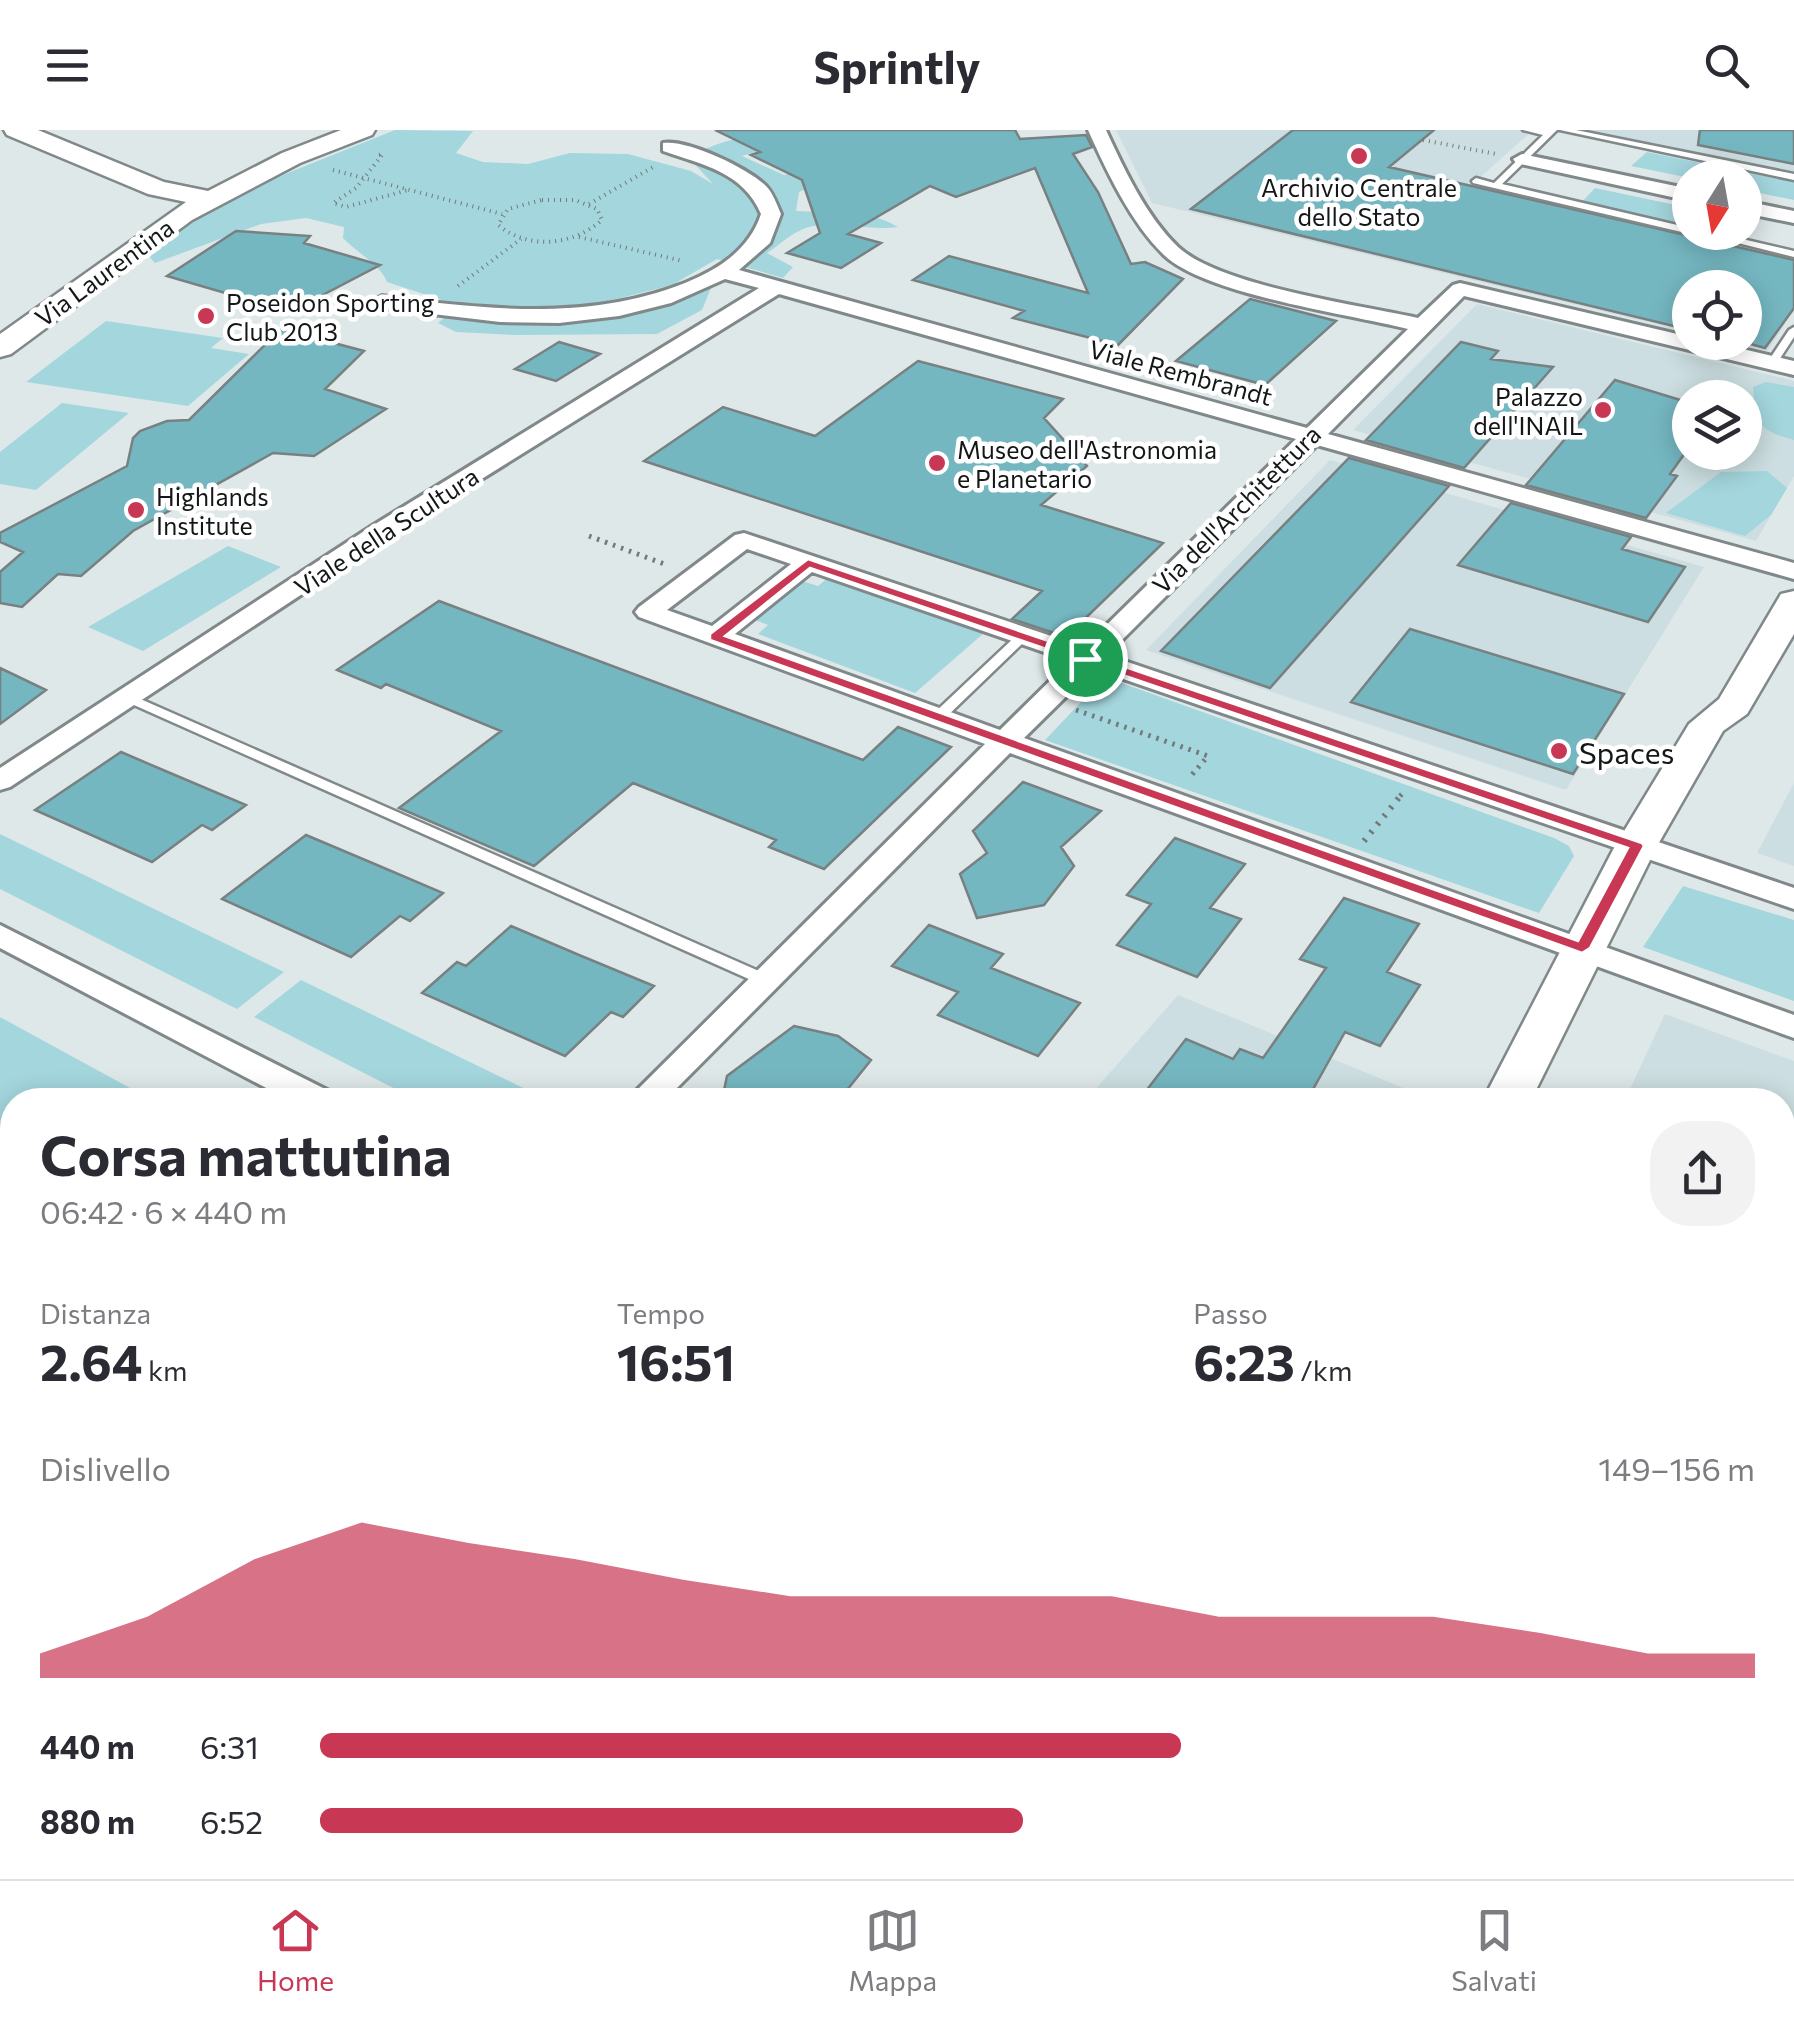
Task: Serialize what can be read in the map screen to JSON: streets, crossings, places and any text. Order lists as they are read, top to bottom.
{
  "streets": {
    "main road": ["Via Laurentina"],
    "street": ["Viale Rembrandt", "Via dell'Architettura", "Viale della Scultura"]
  },
  "crossings": [
    ["Viale Rembrandt", "Via dell'Architettura"],
    ["Viale Rembrandt", "Viale della Scultura"]
  ],
  "places": [
    "Archivio Centrale dello Stato",
    "Poseidon Sporting Club 2013",
    "Palazzo dell'INAIL",
    "Museo dell'Astronomia e Planetario",
    "Highlands Institute",
    "Spaces"
  ],
  "north": "bottom",
  "page": {
    "header": "Sprintly",
    "heading": ["Corsa mattutina", "06:42 · 6 × 440 m"],
    "stats": [
      ["Distanza", "2.64 km"],
      ["Tempo", "16:51"],
      ["Passo", "6:23 /km"]
    ],
    "chart": ["Dislivello", "149–156 m"],
    "list": [
      {
        "name": "440 m",
        "note": "6:31"
      },
      {
        "name": "880 m",
        "note": "6:52"
      }
    ],
    "tabs": ["Home", "Mappa", "Salvati"]
  }
}
